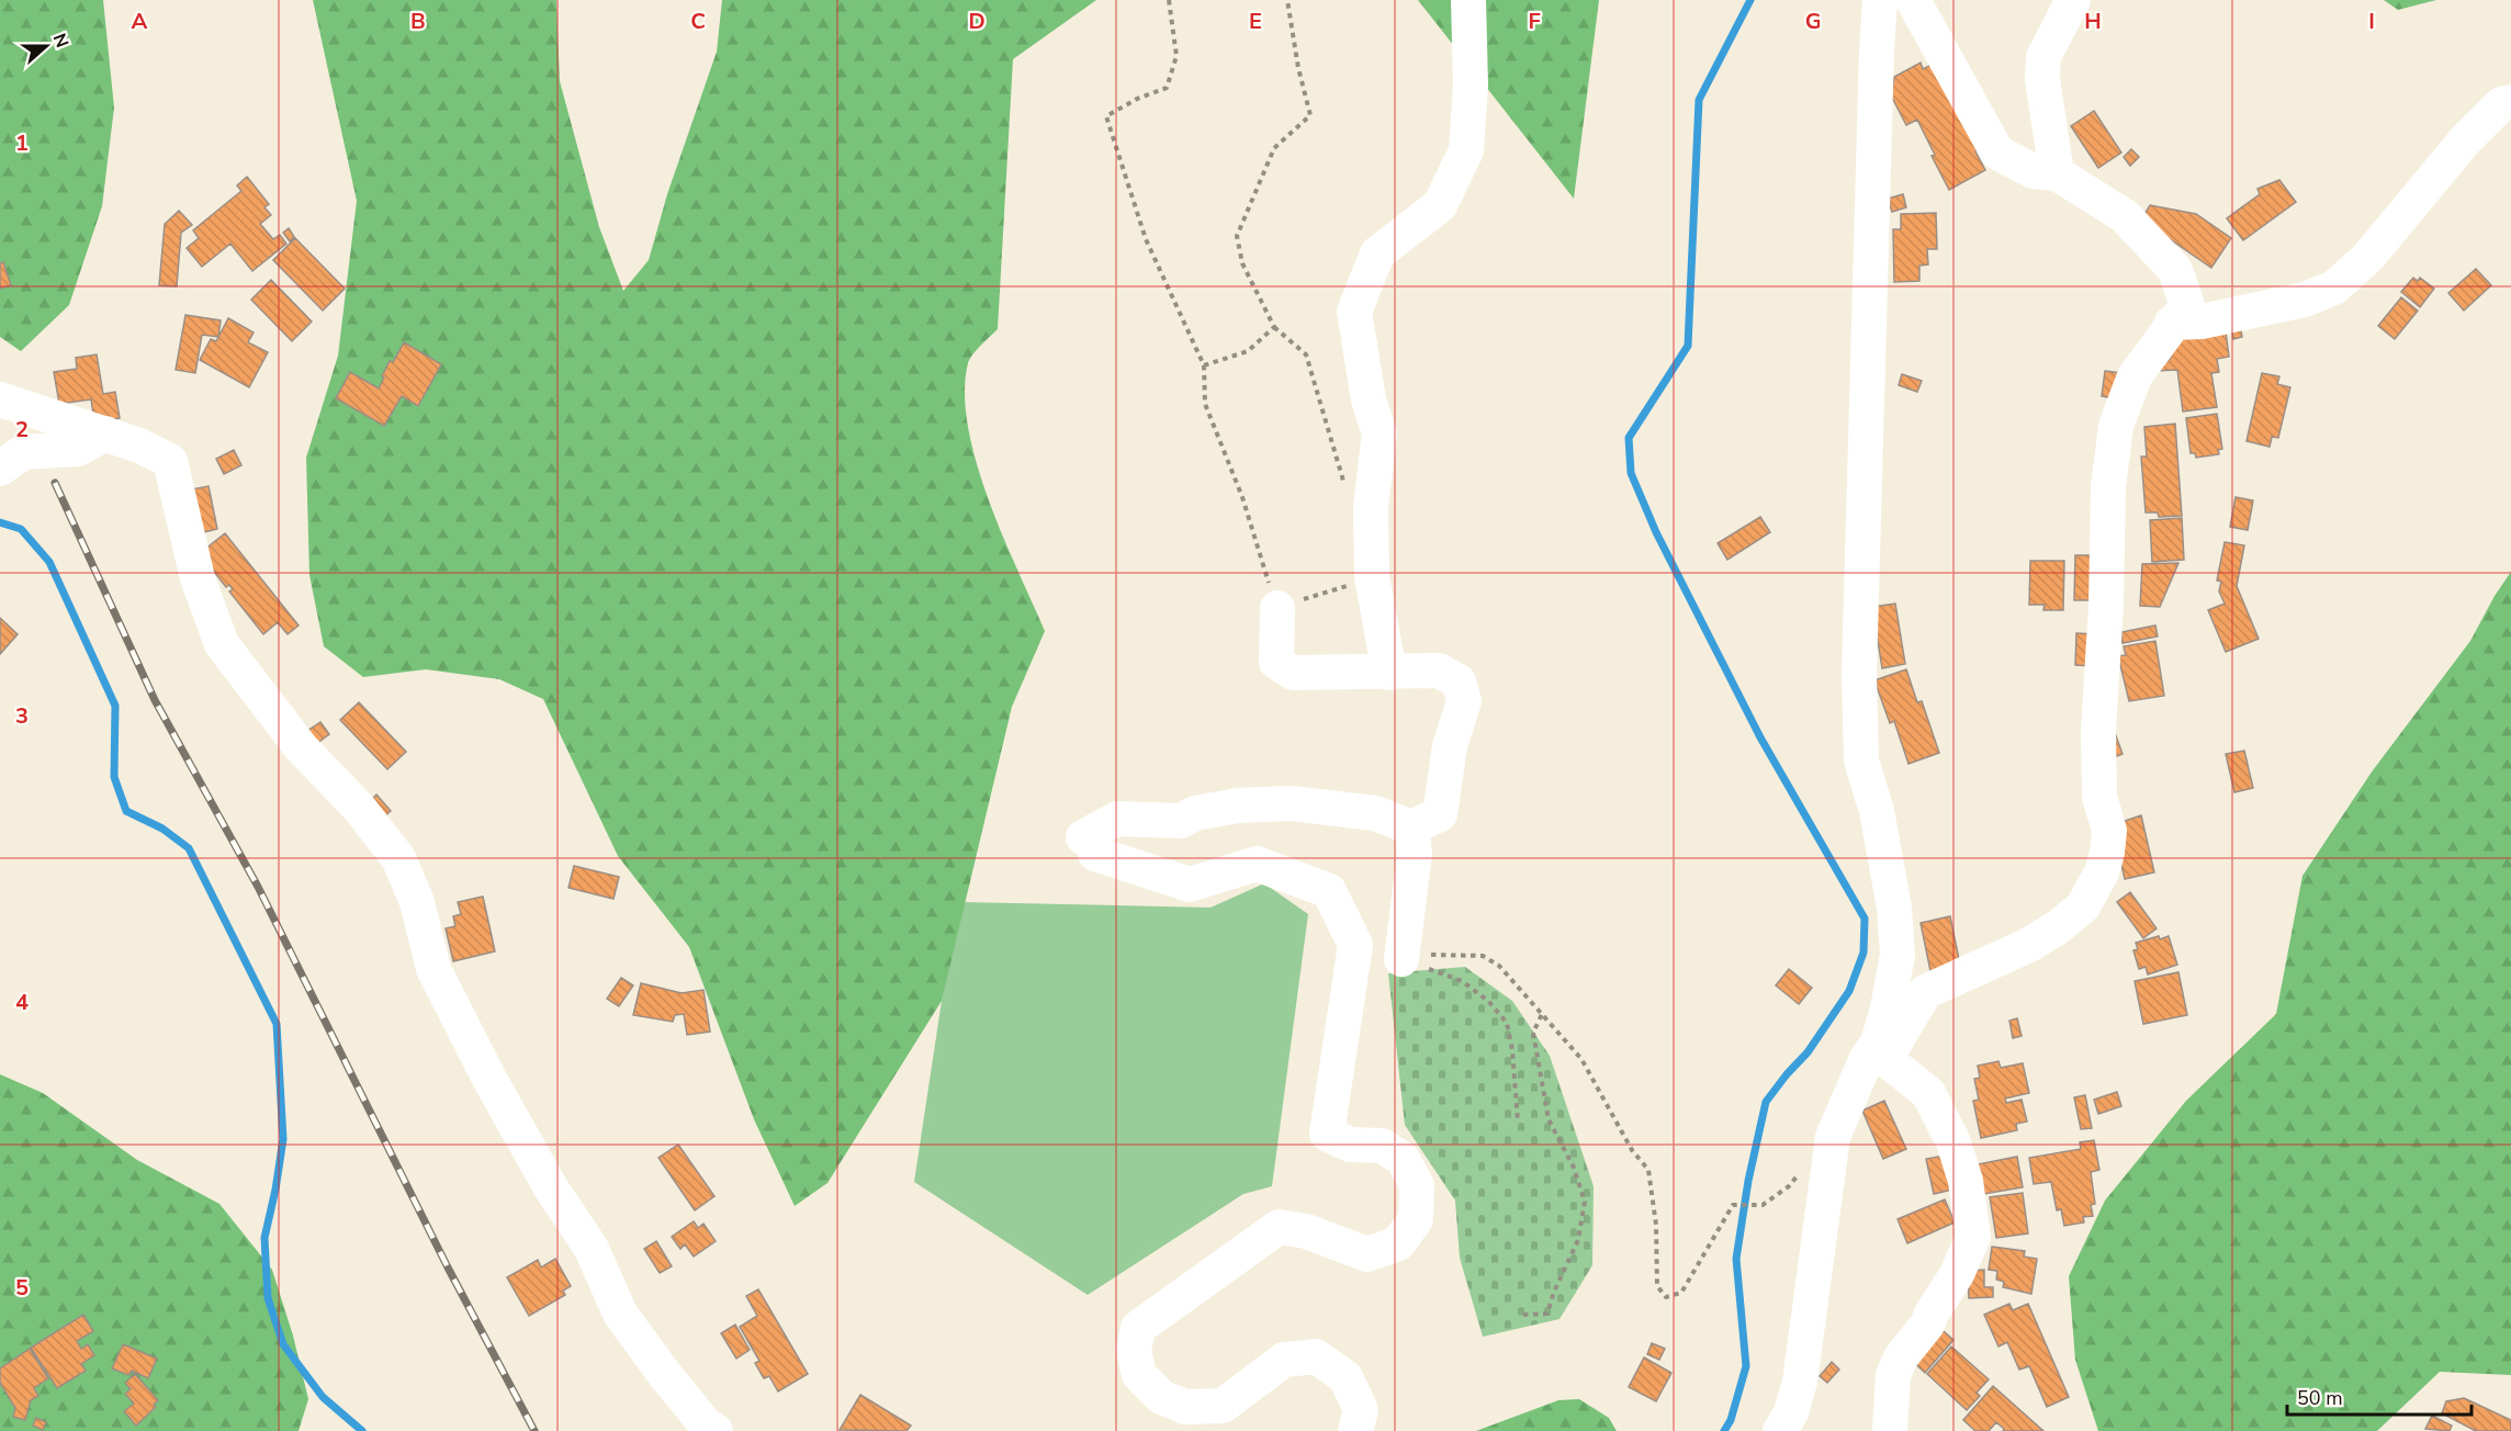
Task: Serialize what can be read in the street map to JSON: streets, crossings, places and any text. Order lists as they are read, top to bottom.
{
  "scale_bar": "50 m",
  "north": "right",
  "grid": {
    "columns": [
      "A",
      "B",
      "C",
      "D",
      "E",
      "F",
      "G",
      "H",
      "I"
    ],
    "rows": [
      "1",
      "2",
      "3",
      "4",
      "5"
    ]
  }
}
